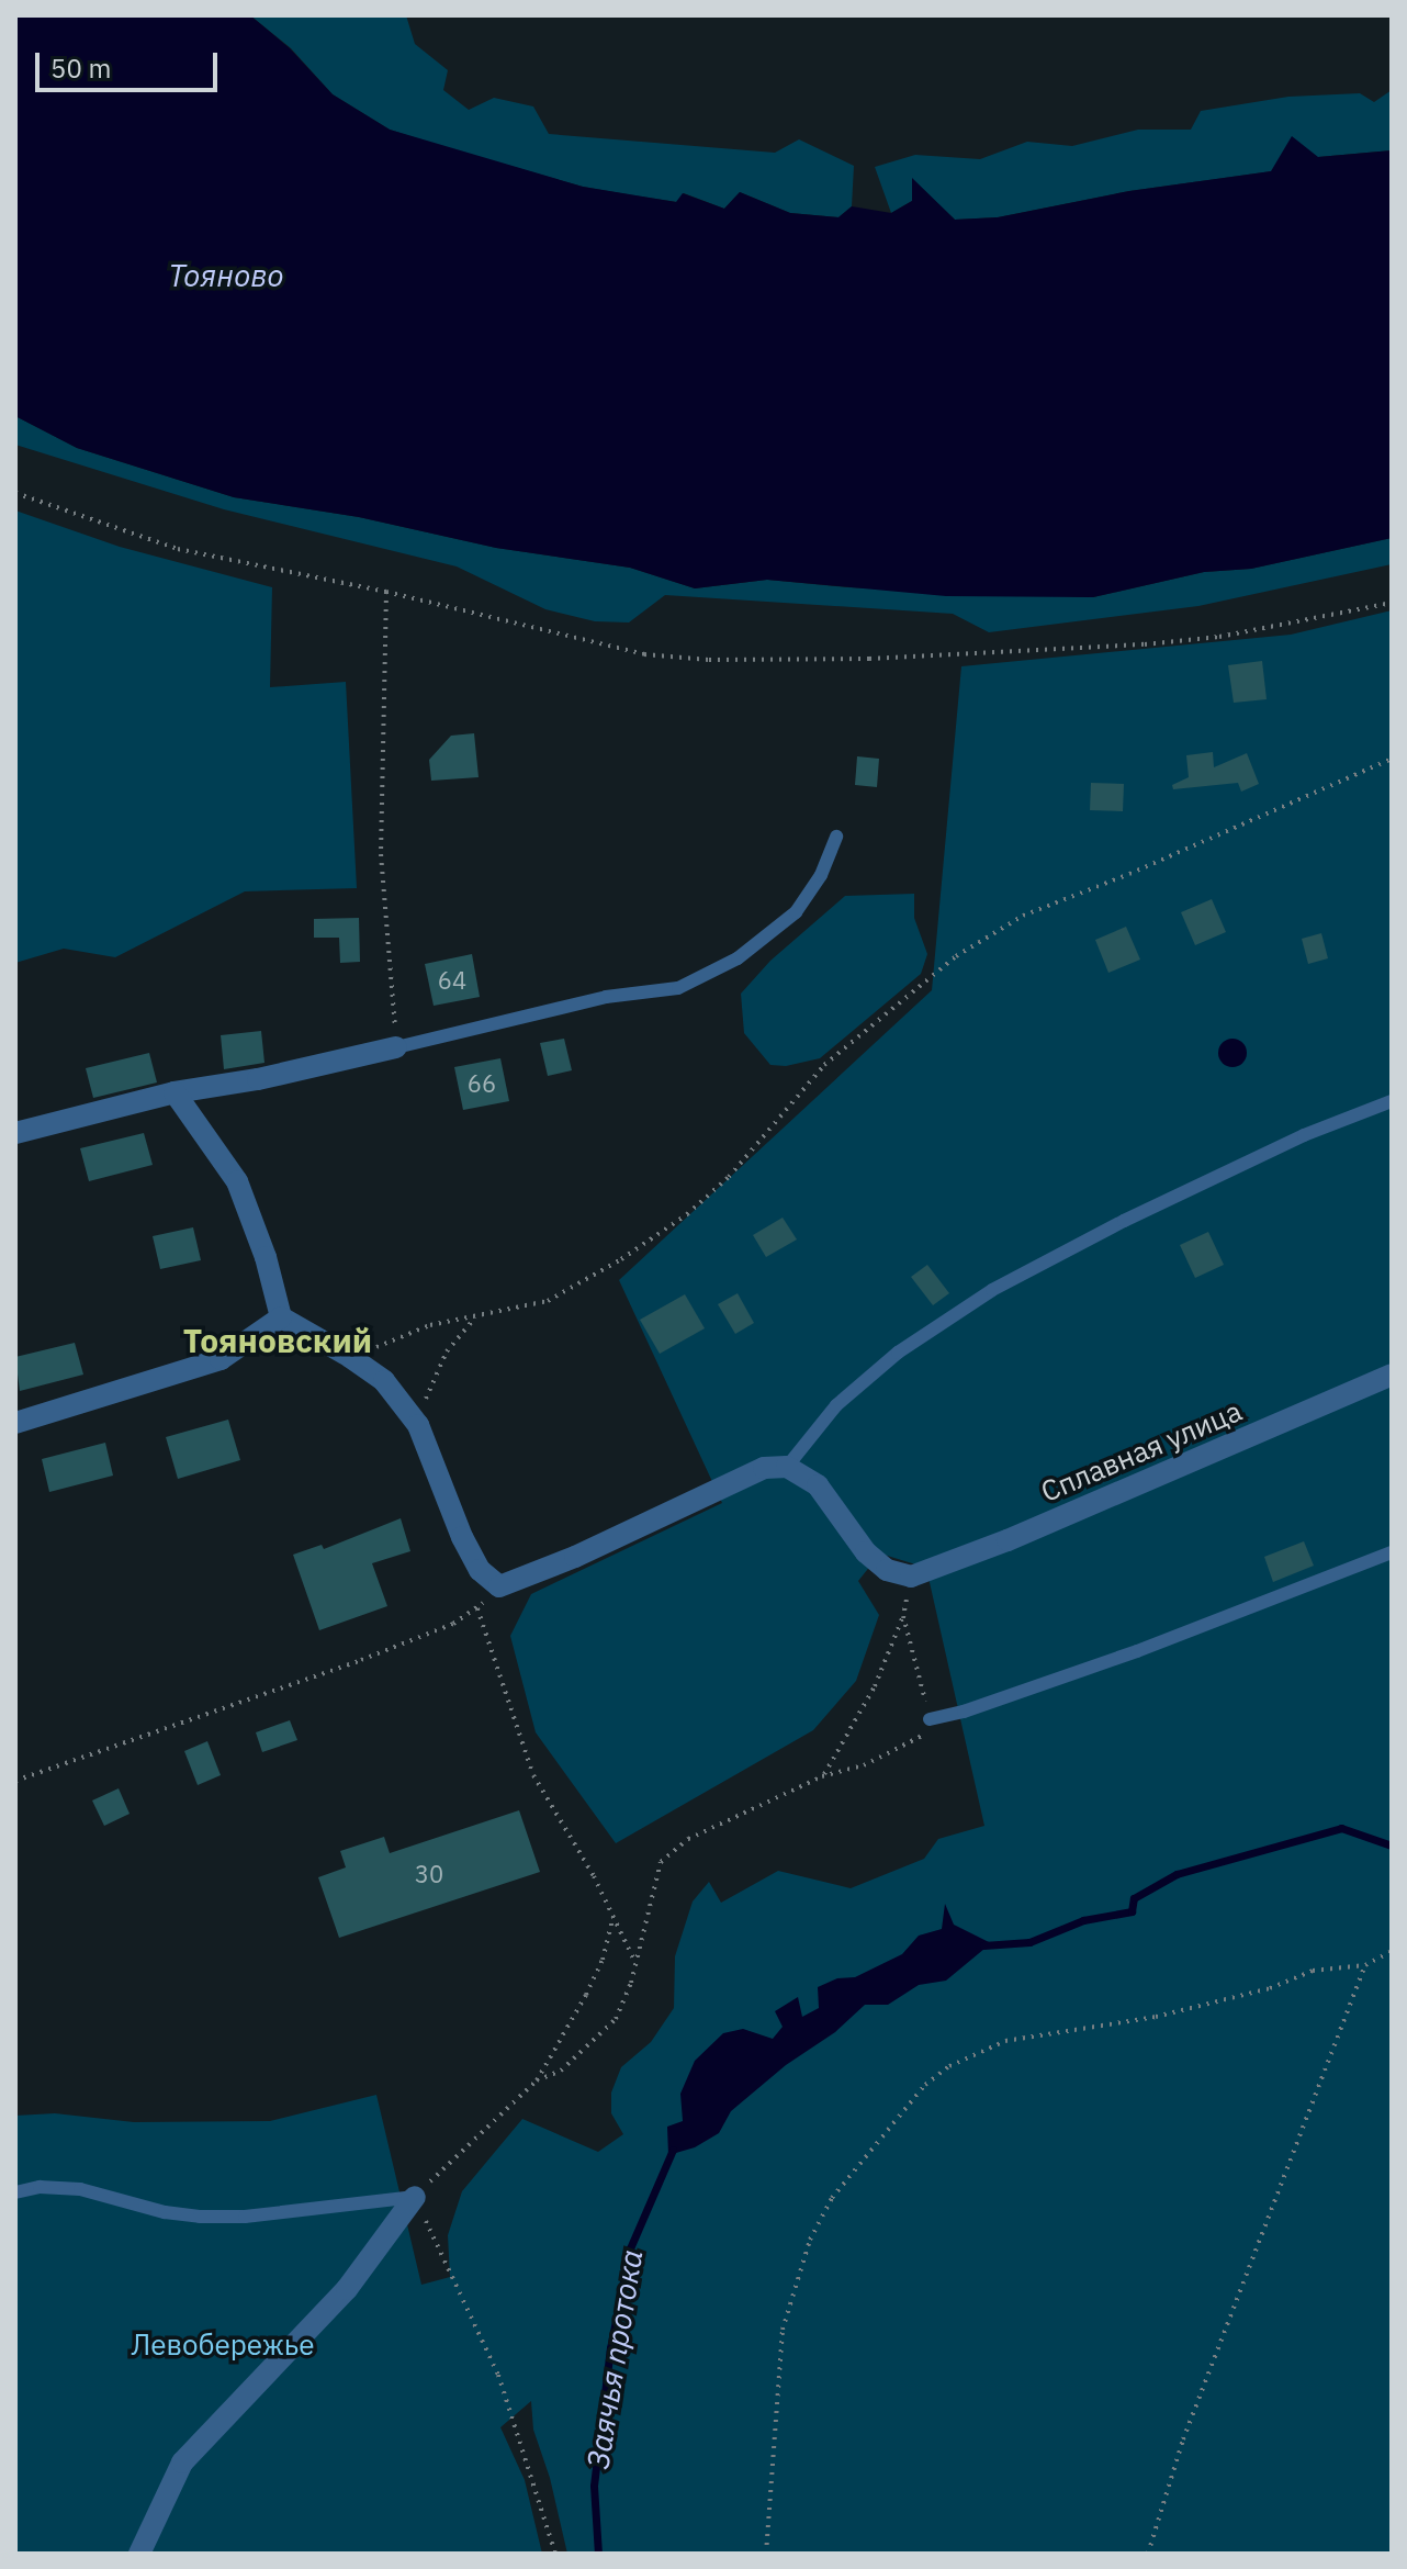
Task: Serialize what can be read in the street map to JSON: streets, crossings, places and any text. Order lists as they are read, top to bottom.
{
  "streets": {
    "street": ["Сплавная улица"]
  },
  "districts": ["Тояновский"],
  "water": ["Тояново", "Заячья протока"],
  "parks": ["Левобережье"],
  "house_numbers": ["64", "66", "30"],
  "scale_bar": "50 m"
}
